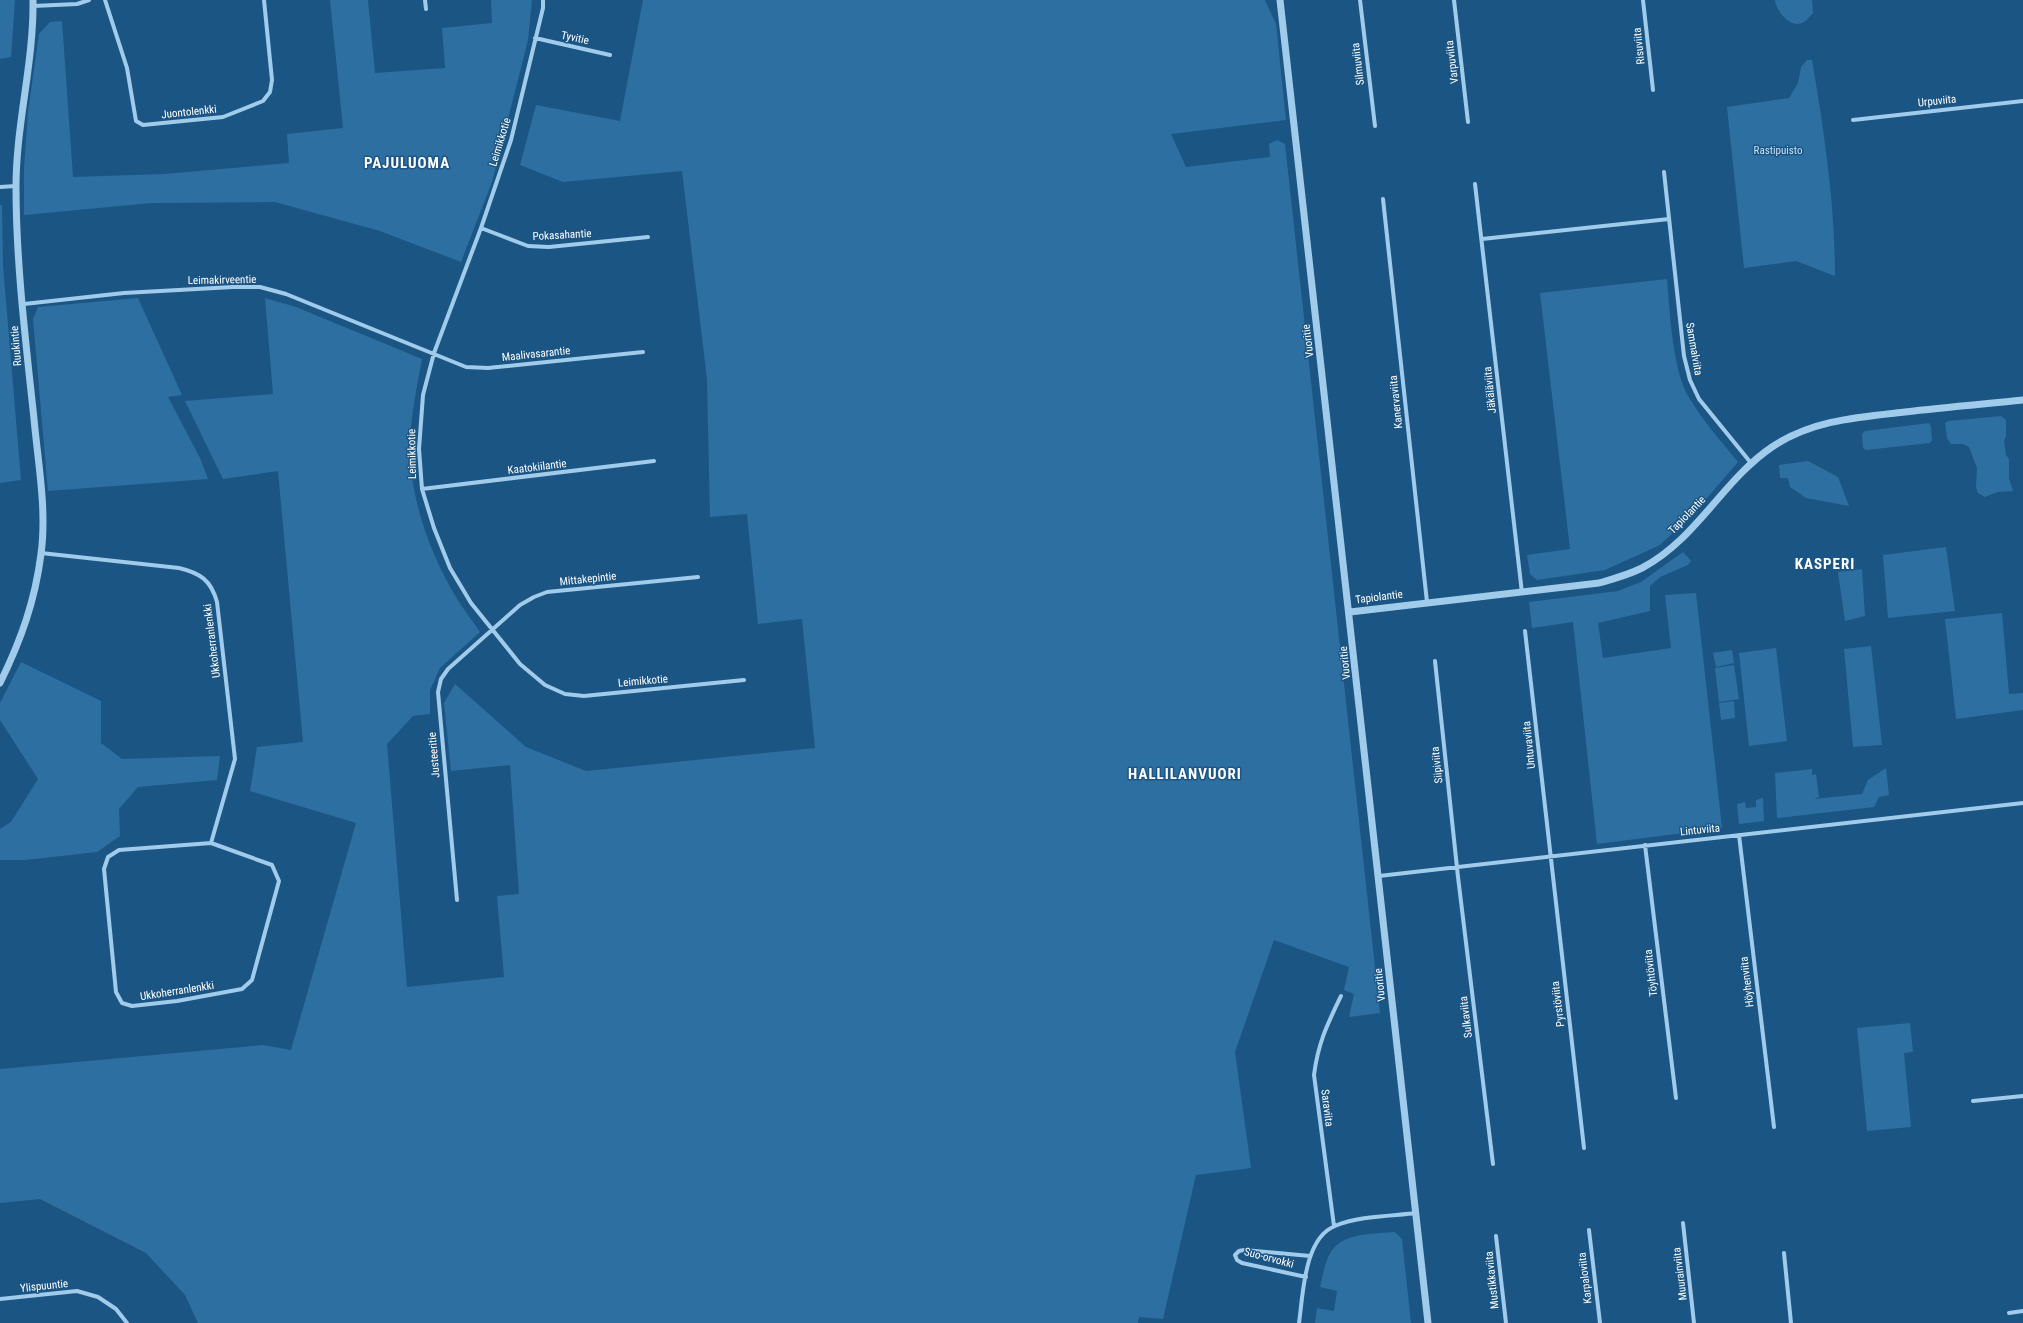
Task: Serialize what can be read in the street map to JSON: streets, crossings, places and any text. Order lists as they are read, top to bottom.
{
  "streets": {
    "street": [
      "Tyvitie",
      "Risuviita",
      "Varpuviita",
      "Silmuviita",
      "Urpuviita",
      "Juontolenkki",
      "Leimikkotie",
      "Pokasahantie",
      "Leimakirveentie",
      "Vuoritie",
      "Ruukintie",
      "Sammalviita",
      "Maalivasarantie",
      "Jäkäläviita",
      "Kanervaviita",
      "Kaatokiilantie",
      "Tapiolantie",
      "Mittakepintie",
      "Ukkoherranlenkki",
      "Untuvaviita",
      "Justeeritie",
      "Siipiviita",
      "Lintuviita",
      "Töyhtöviita",
      "Höyhenviita",
      "Pyrstöviita",
      "Sulkaviita",
      "Saraviita",
      "Suo-orvokki",
      "Muurainviita",
      "Karpaloviita",
      "Mustikkaviita",
      "Ylispuuntie"
    ]
  },
  "crossings": [
    ["Tyvitie", "Leimikkotie"],
    ["Leimikkotie", "Pokasahantie"],
    ["Leimikkotie", "Leimakirveentie"],
    ["Leimikkotie", "Maalivasarantie"],
    ["Leimikkotie", "Kaatokiilantie"],
    ["Leimikkotie", "Mittakepintie"],
    ["Leimikkotie", "Justeeritie"],
    ["Leimakirveentie", "Ruukintie"],
    ["Leimakirveentie", "Maalivasarantie"],
    ["Vuoritie", "Tapiolantie"],
    ["Vuoritie", "Lintuviita"],
    ["Ruukintie", "Ukkoherranlenkki"],
    ["Sammalviita", "Tapiolantie"],
    ["Jäkäläviita", "Tapiolantie"],
    ["Kanervaviita", "Tapiolantie"],
    ["Mittakepintie", "Justeeritie"],
    ["Untuvaviita", "Lintuviita"],
    ["Untuvaviita", "Pyrstöviita"],
    ["Siipiviita", "Lintuviita"],
    ["Siipiviita", "Sulkaviita"],
    ["Lintuviita", "Töyhtöviita"],
    ["Lintuviita", "Höyhenviita"],
    ["Lintuviita", "Pyrstöviita"],
    ["Lintuviita", "Sulkaviita"]
  ],
  "districts": ["PAJULUOMA", "KASPERI", "HALLILANVUORI"],
  "parks": ["Rastipuisto"]
}
